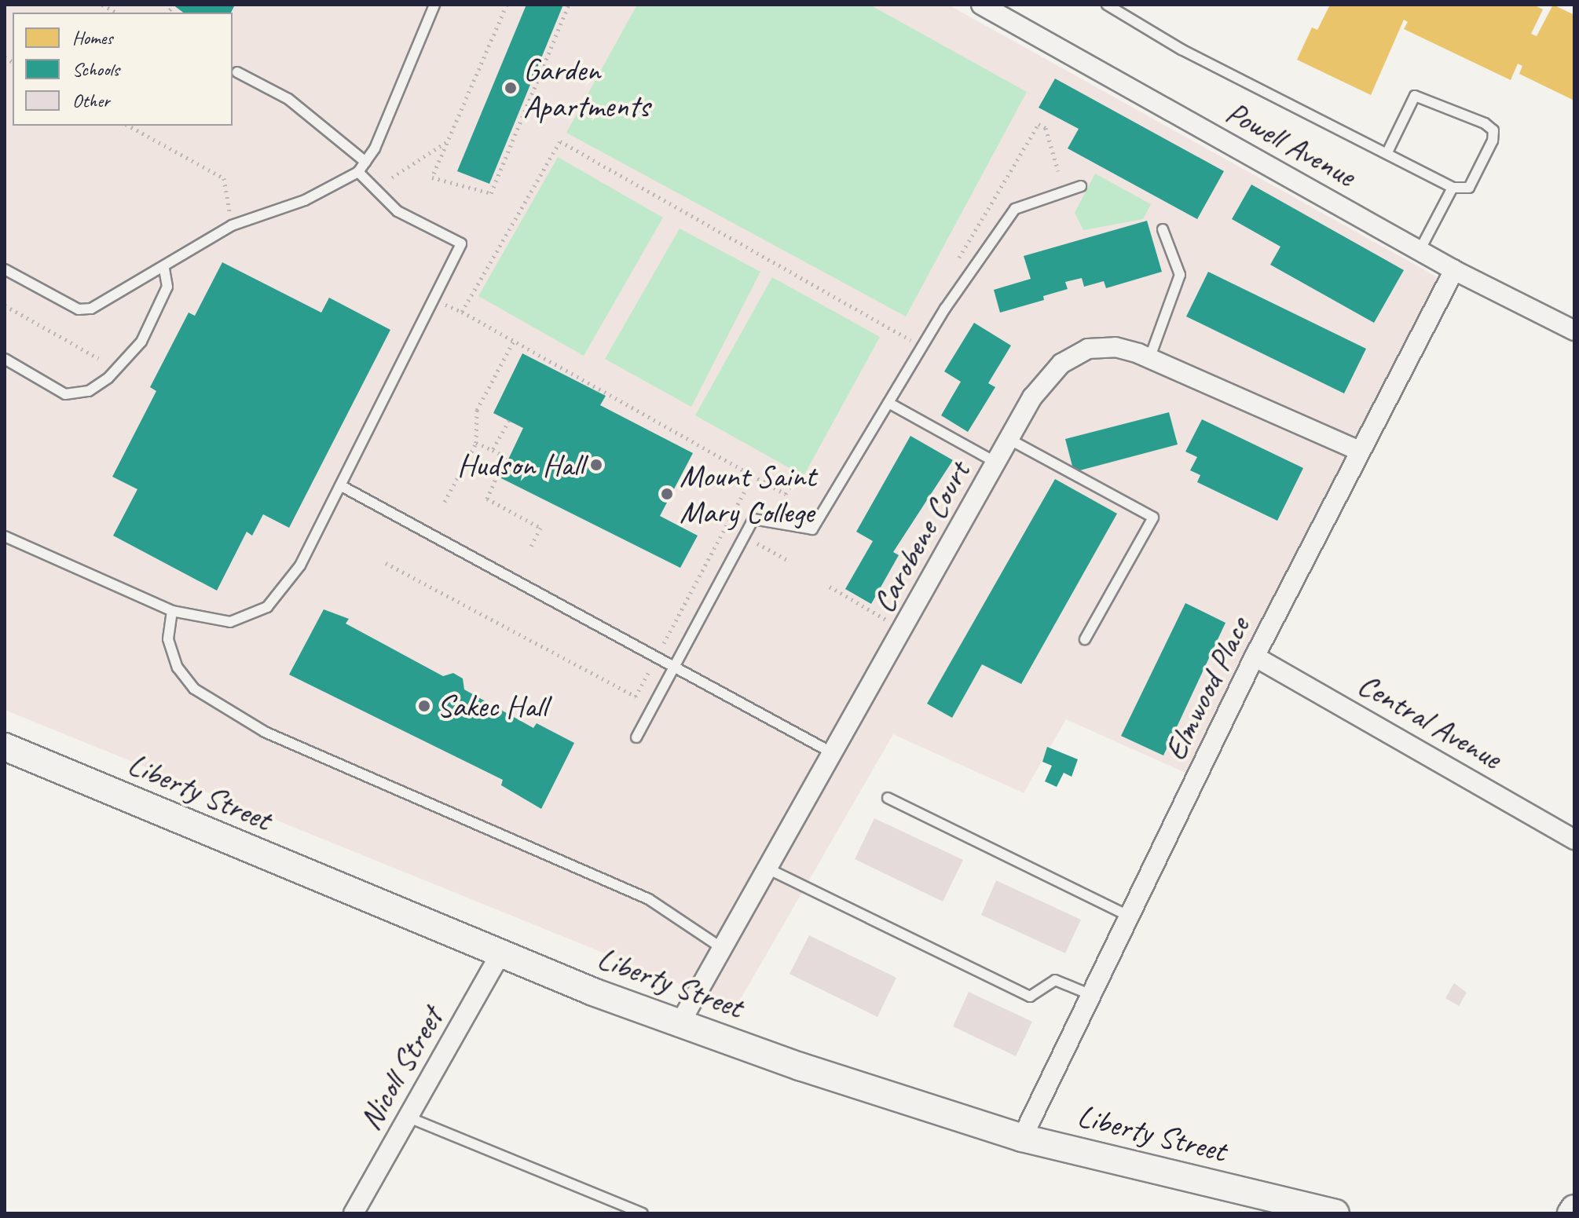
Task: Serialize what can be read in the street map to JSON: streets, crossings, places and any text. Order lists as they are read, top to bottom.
{
  "streets": {
    "street": [
      "Powell Avenue",
      "Carobene Court",
      "Elmwood Place",
      "Central Avenue",
      "Liberty Street",
      "Nicoll Street"
    ]
  },
  "crossings": [
    ["Powell Avenue", "Elmwood Place"],
    ["Carobene Court", "Elmwood Place"],
    ["Carobene Court", "Liberty Street"],
    ["Elmwood Place", "Central Avenue"],
    ["Elmwood Place", "Liberty Street"],
    ["Liberty Street", "Nicoll Street"]
  ],
  "places": [
    "Garden Apartments",
    "Hudson Hall",
    "Mount Saint Mary College",
    "Sakec Hall"
  ],
  "legend": ["Homes", "Schools", "Other"]
}
